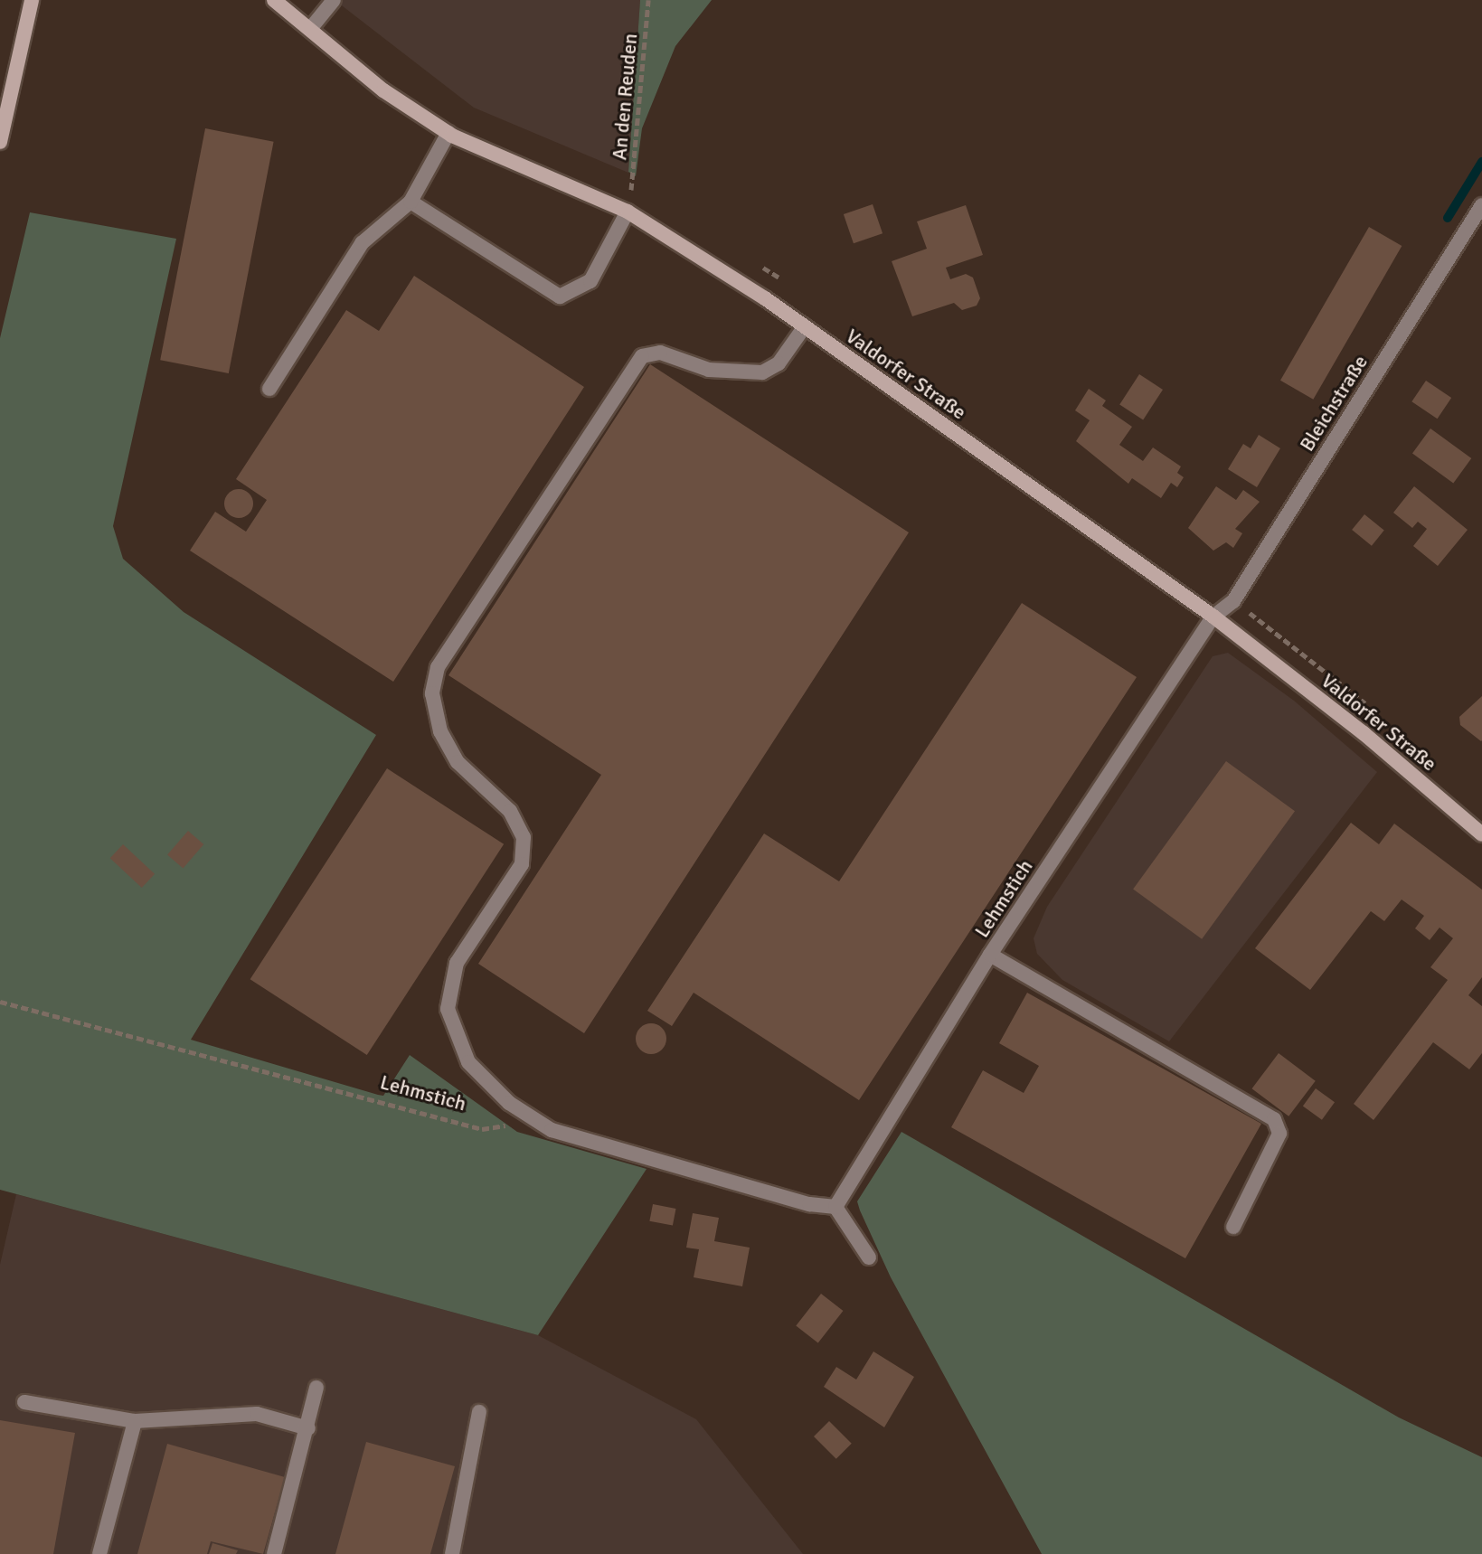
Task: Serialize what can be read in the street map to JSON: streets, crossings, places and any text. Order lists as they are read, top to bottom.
{
  "streets": {
    "street": ["Valdorfer Straße", "Bleichstraße", "Lehmstich"],
    "path": ["An den Reuden"]
  },
  "crossings": [
    ["Valdorfer Straße", "Bleichstraße"],
    ["Valdorfer Straße", "Lehmstich"],
    ["Bleichstraße", "Lehmstich"]
  ]
}
